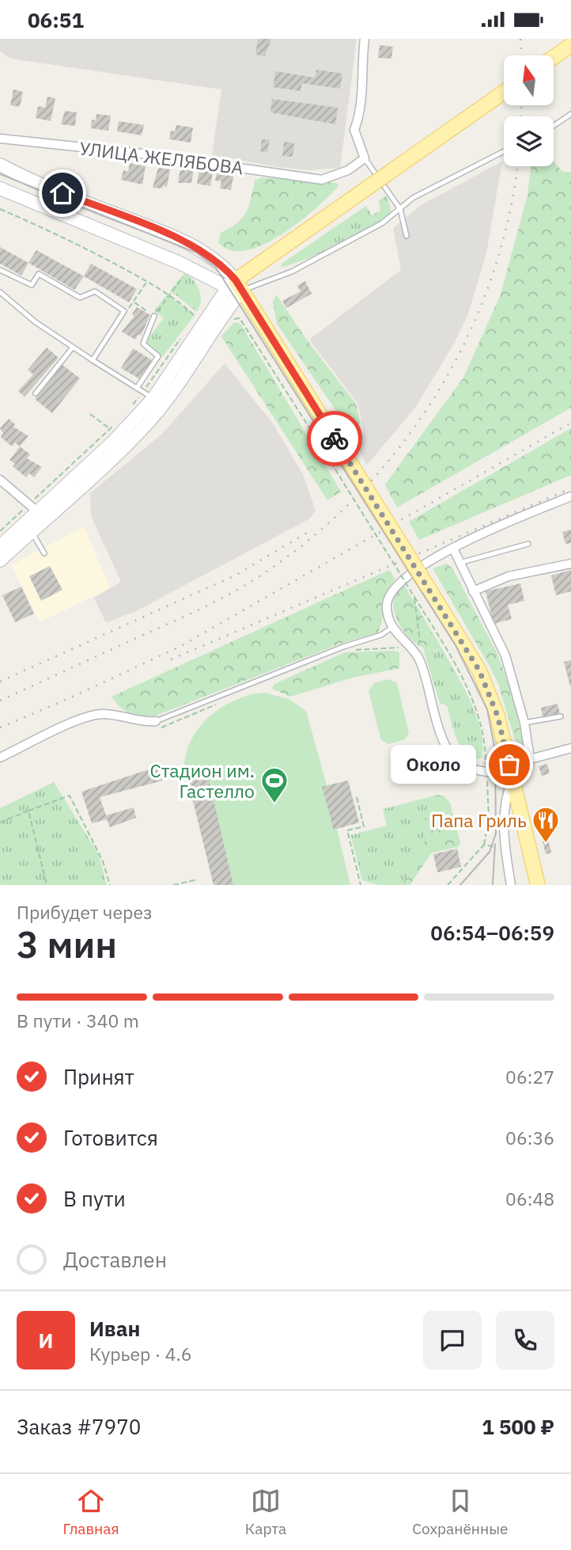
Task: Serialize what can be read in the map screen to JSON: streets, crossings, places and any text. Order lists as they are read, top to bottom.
{
  "streets": {
    "street": ["УЛИЦА ЖЕЛЯБОВА"]
  },
  "places": {
    "other": ["Около"],
    "sports": ["Стадион им. Гастелло"],
    "restaurant": ["Папа Гриль"]
  },
  "north": "top",
  "page": {
    "status": "06:51",
    "bubble": "Около",
    "heading": ["3 мин", "Прибудет через", "06:54–06:59"],
    "panel": [
      "Иван",
      "Курьер · 4.6",
      "Заказ #7970",
      "1 500 ₽"
    ],
    "bar": "В пути · 340 m",
    "list": [
      ["Принят", "06:27"],
      ["Готовится", "06:36"],
      ["В пути", "06:48"],
      "Доставлен"
    ],
    "round": "И",
    "tabs": ["Главная", "Карта", "Сохранённые"]
  }
}
